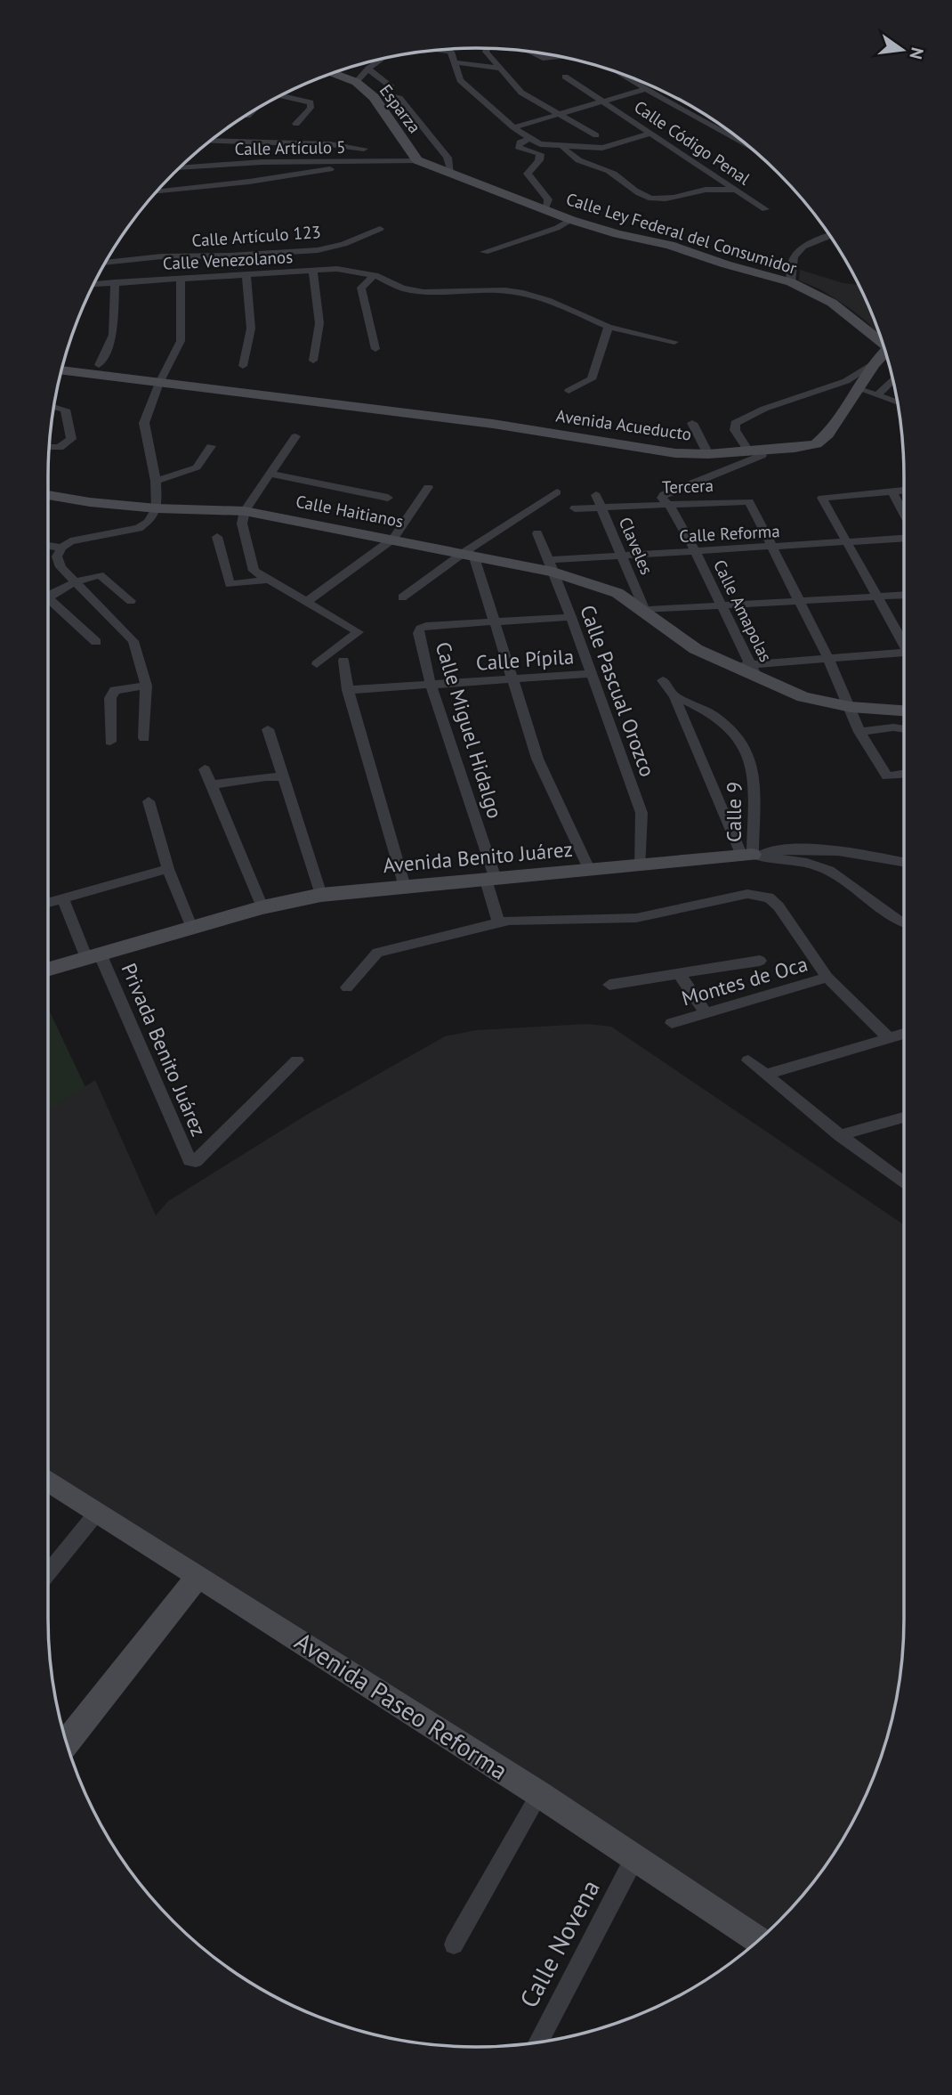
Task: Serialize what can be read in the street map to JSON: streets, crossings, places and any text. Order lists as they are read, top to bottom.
{
  "streets": {
    "street": [
      "Esparza",
      "Calle Código Penal",
      "Calle Artículo 5",
      "Calle Ley Federal del Consumidor",
      "Calle Artículo 123",
      "Calle Venezolanos",
      "Avenida Acueducto",
      "Tercera",
      "Calle Haitianos",
      "Calle Reforma",
      "Claveles",
      "Calle Amapolas",
      "Calle Pípila",
      "Calle Pascual Orozco",
      "Calle Miguel Hidalgo",
      "Calle 9",
      "Avenida Benito Juárez",
      "Montes de Oca",
      "Privada Benito Juárez",
      "Avenida Paseo Reforma",
      "Calle Novena"
    ]
  },
  "crossings": [
    ["Esparza", "Calle Artículo 5"],
    ["Esparza", "Calle Ley Federal del Consumidor"],
    ["Calle Artículo 5", "Calle Ley Federal del Consumidor"],
    ["Tercera", "Calle Reforma"],
    ["Tercera", "Claveles"],
    ["Tercera", "Calle Amapolas"],
    ["Calle Haitianos", "Calle Reforma"],
    ["Calle Haitianos", "Claveles"],
    ["Calle Haitianos", "Calle Pascual Orozco"],
    ["Calle Reforma", "Claveles"],
    ["Calle Reforma", "Calle Amapolas"],
    ["Calle Reforma", "Calle Pascual Orozco"],
    ["Calle Pípila", "Calle Pascual Orozco"],
    ["Calle Pípila", "Calle Miguel Hidalgo"],
    ["Calle Pascual Orozco", "Avenida Benito Juárez"],
    ["Calle Miguel Hidalgo", "Avenida Benito Juárez"],
    ["Calle 9", "Avenida Benito Juárez"],
    ["Avenida Benito Juárez", "Privada Benito Juárez"],
    ["Avenida Paseo Reforma", "Calle Novena"]
  ],
  "north": "right"
}
